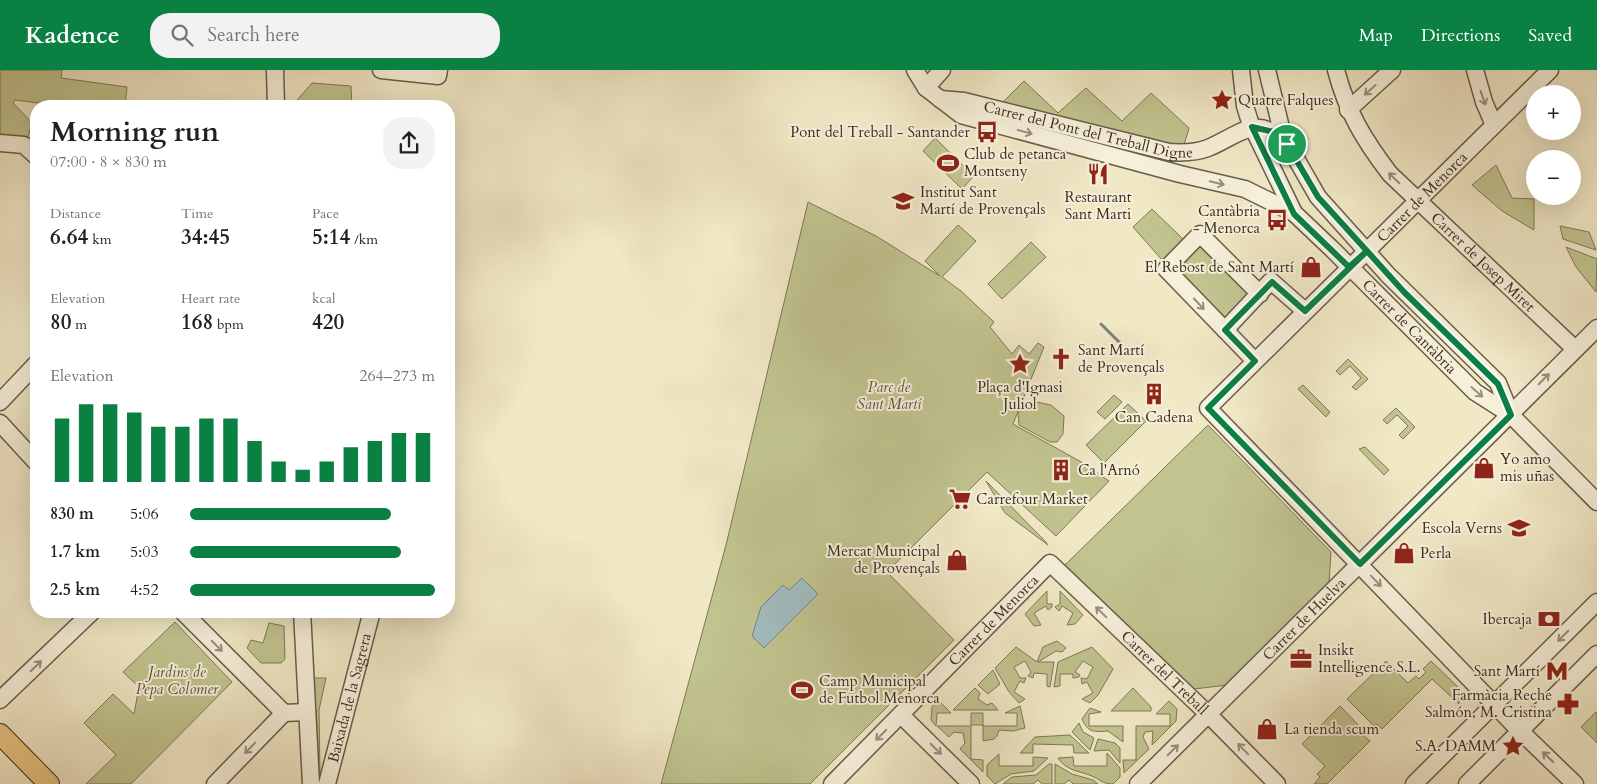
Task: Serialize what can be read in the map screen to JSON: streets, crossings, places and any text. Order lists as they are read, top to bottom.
{
  "streets": {
    "street": [
      "Carrer del Pont del Treball Digne",
      "Carrer de Menorca",
      "Carrer de Josep Miret",
      "Carrer de Cantàbria",
      "Carrer de Huelva",
      "Carrer del Treball",
      "Baixada de la Sagrera"
    ]
  },
  "crossings": [
    ["Carrer del Pont del Treball Digne", "Carrer de Cantàbria"],
    ["Carrer de Menorca", "Carrer de Josep Miret"],
    ["Carrer de Menorca", "Carrer de Cantàbria"],
    ["Carrer de Menorca", "Carrer de Huelva"],
    ["Carrer de Menorca", "Carrer del Treball"],
    ["Carrer de Josep Miret", "Carrer de Huelva"],
    ["Carrer de Cantàbria", "Carrer de Huelva"],
    ["Carrer de Huelva", "Carrer del Treball"]
  ],
  "one_way": ["Carrer del Treball"],
  "parks": ["Parc de Sant Martí", "Jardins de Pepa Colomer"],
  "places": {
    "place": ["Quatre Falques", "Plaça d'Ignasi Juliol", "S.A. DAMM"],
    "bus stop": ["Pont del Treball - Santander", "Cantàbria - Menorca"],
    "sports": ["Club de petanca Montseny", "Camp Municipal de Futbol Menorca"],
    "restaurant": ["Restaurant Sant Marti"],
    "school or university": ["Institut Sant Martí de Provençals", "Escola Verns"],
    "shop": [
      "El Rebost de Sant Martí",
      "Yo amo mis uñas",
      "Perla",
      "Mercat Municipal de Provençals",
      "La tienda scum"
    ],
    "church": ["Sant Martí de Provençals"],
    "building": ["Can Cadena", "Ca l'Arnó"],
    "supermarket": ["Carrefour Market"],
    "bank": ["Ibercaja"],
    "office": ["Insikt Intelligence S.L."],
    "metro station": ["Sant Martí"],
    "pharmacy": ["Farmàcia Reche Salmón, M. Cristina"]
  },
  "page": {
    "header": "Kadence",
    "search": "Search here",
    "nav": ["Map", "Directions", "Saved"],
    "map_buttons": ["+", "−"],
    "heading": ["Morning run", "07:00 · 8 × 830 m"],
    "stats": [
      ["Distance", "6.64 km"],
      ["Time", "34:45"],
      ["Pace", "5:14 /km"],
      ["Elevation", "80 m"],
      ["Heart rate", "168 bpm"],
      ["kcal", "420"]
    ],
    "chart": ["Elevation", "264–273 m"],
    "list": [
      {
        "name": "830 m",
        "note": "5:06"
      },
      {
        "name": "1.7 km",
        "note": "5:03"
      },
      {
        "name": "2.5 km",
        "note": "4:52"
      }
    ]
  }
}
